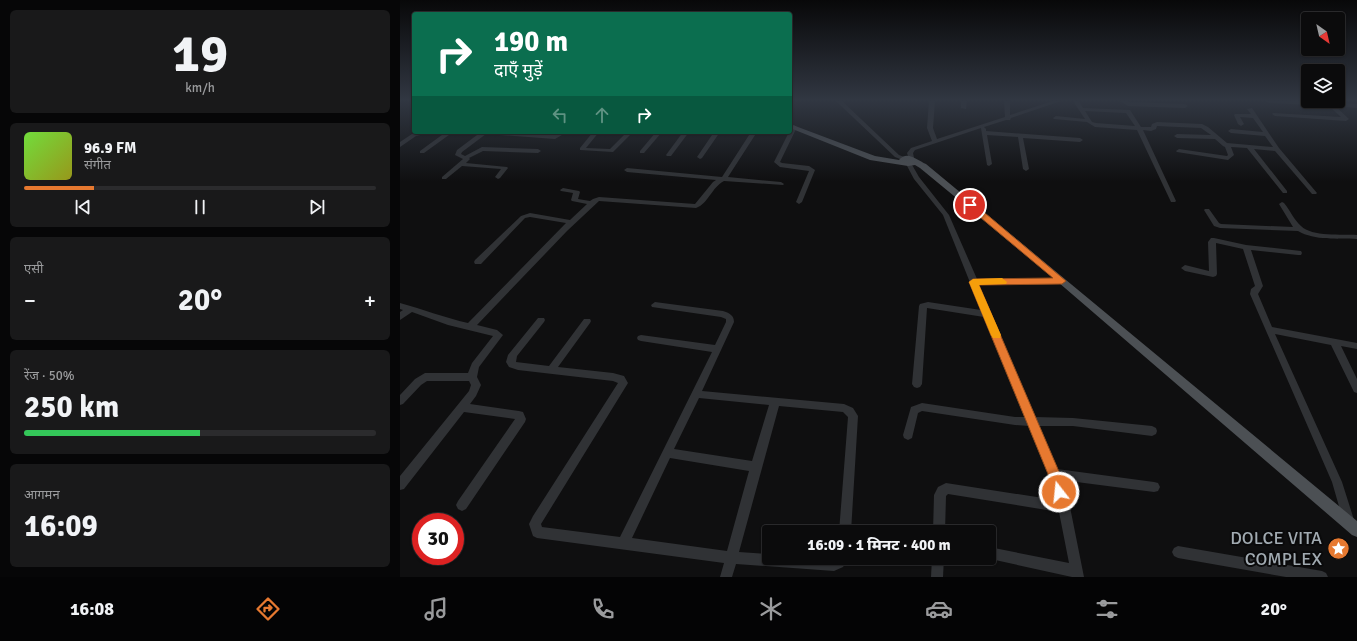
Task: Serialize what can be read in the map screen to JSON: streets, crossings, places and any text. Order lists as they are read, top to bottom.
{
  "places": {
    "place": ["DOLCE VITA COMPLEX"]
  },
  "north": "bottom right",
  "page": {
    "tile": [
      ["19", "km/h"],
      "एसी",
      ["रेंज · 50%", "250 km"],
      ["आगमन", "16:09"]
    ],
    "turn": ["190 m", "दाएँ मुड़ें"],
    "song": ["96.9 FM", "संगीत"],
    "heat": ["−", "20°", "+"],
    "limit": "30",
    "trip": "16:09 · 1 मिनट · 400 m",
    "tabs": ["16:08", "20°"]
  }
}
